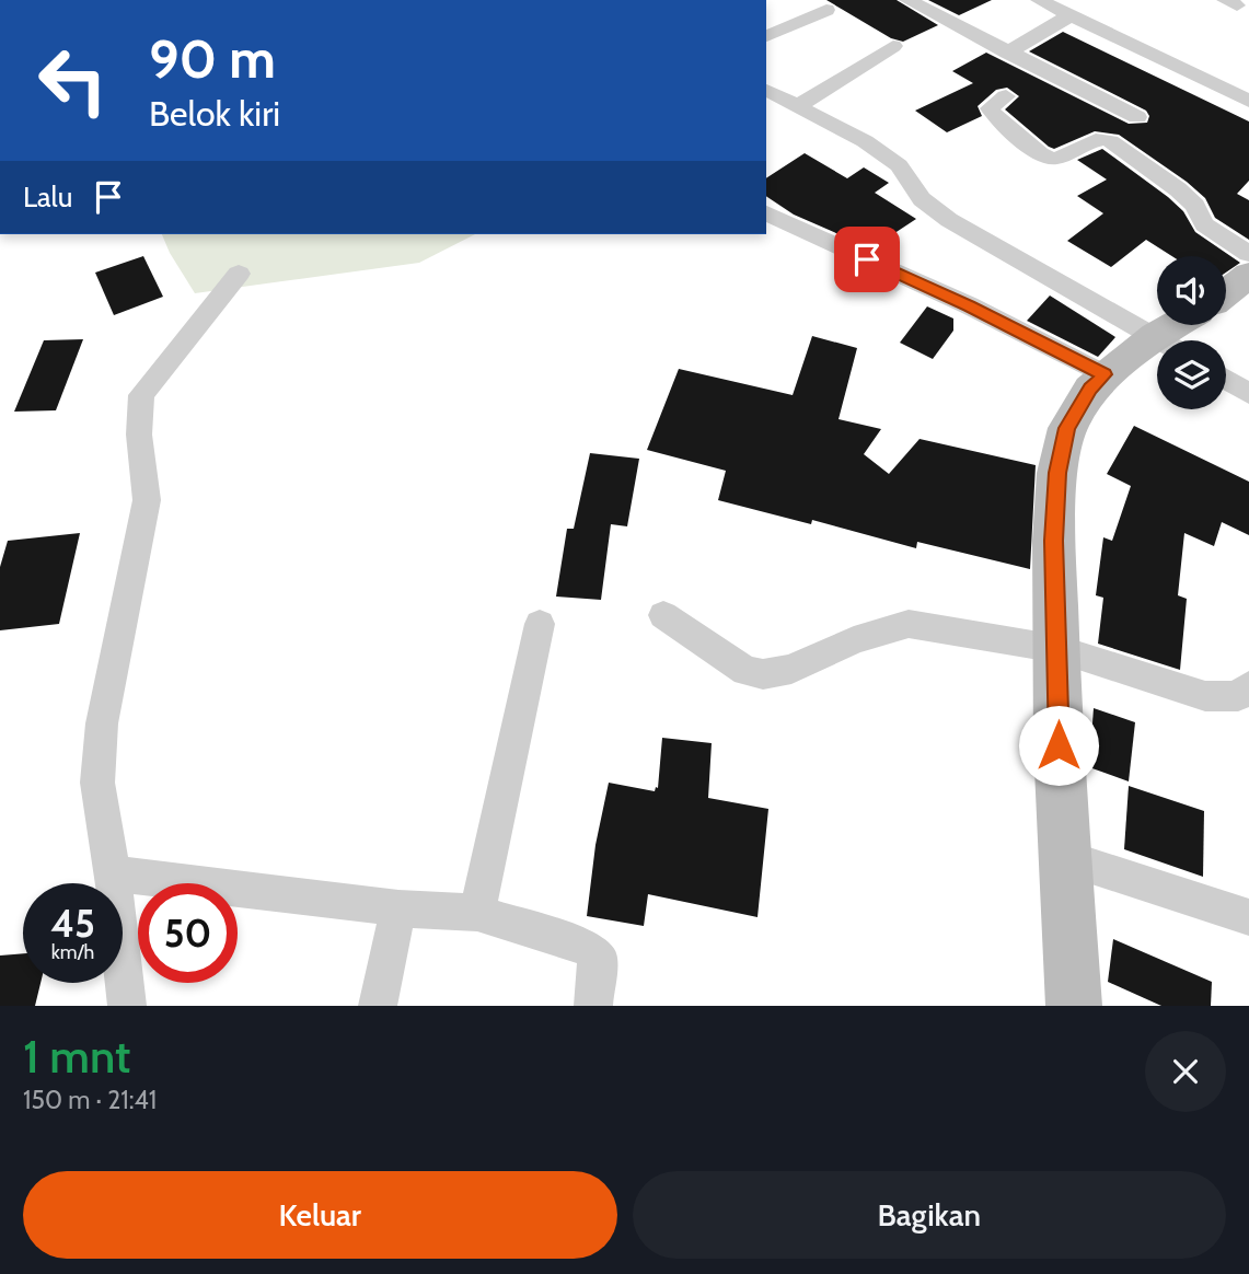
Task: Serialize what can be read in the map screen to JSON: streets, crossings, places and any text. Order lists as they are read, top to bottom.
{
  "page": {
    "turn": ["90 m", "Belok kiri"],
    "then": "Lalu",
    "speed": "45 km/h",
    "limit": "50",
    "heading": ["1 mnt", "150 m · 21:41"],
    "buttons": ["Keluar", "Bagikan"]
  }
}
